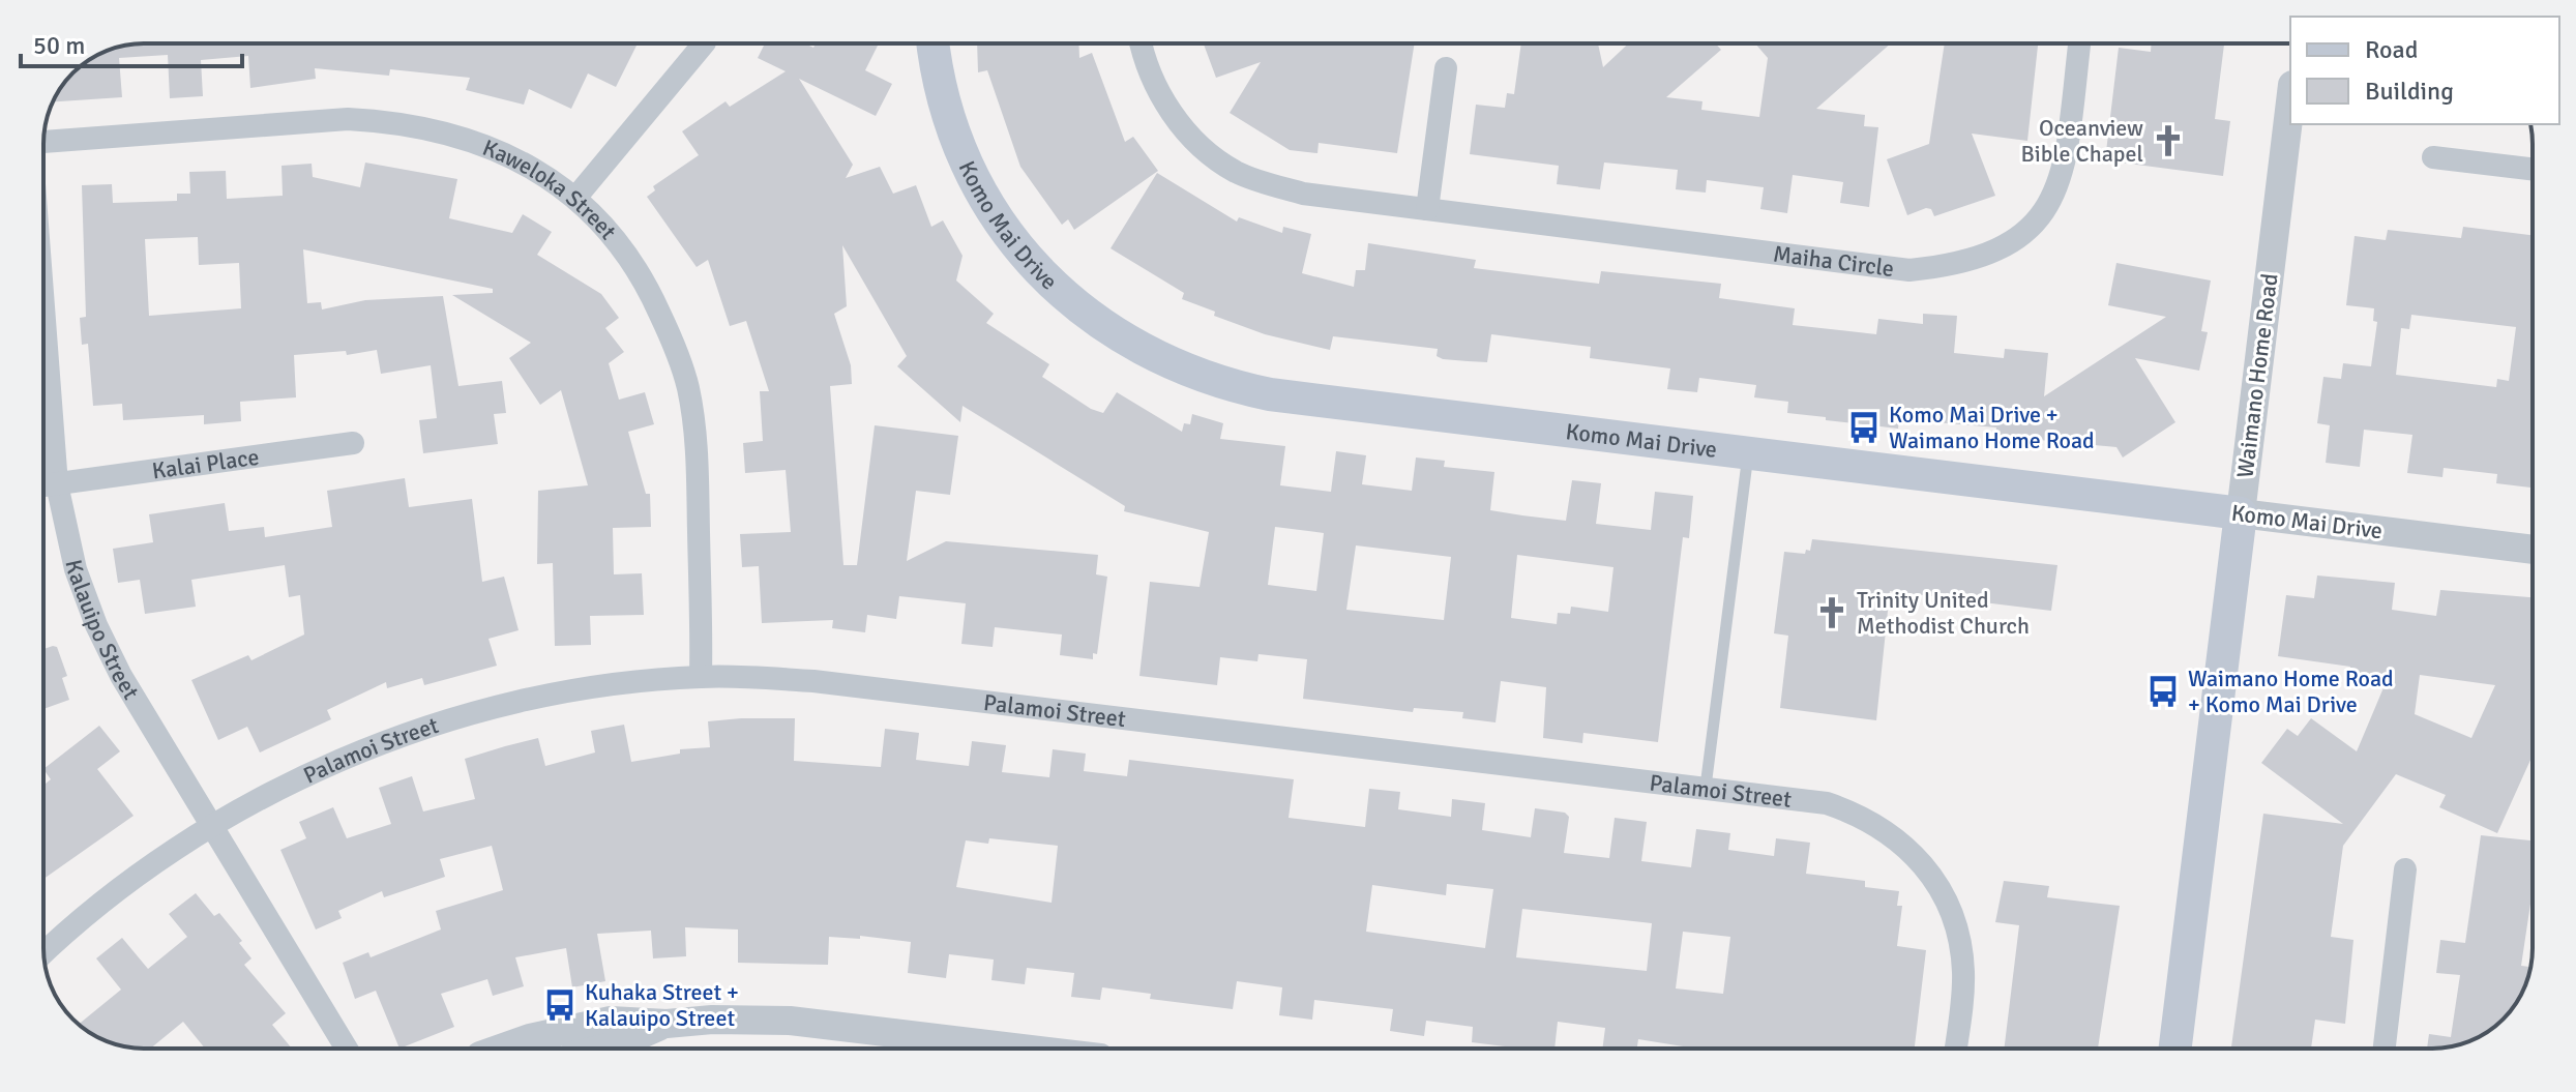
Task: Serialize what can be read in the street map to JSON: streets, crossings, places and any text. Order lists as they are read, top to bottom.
{
  "streets": {
    "main road": ["Komo Mai Drive", "Waimano Home Road"],
    "street": [
      "Kaweloka Street",
      "Maiha Circle",
      "Kalai Place",
      "Kalauipo Street",
      "Palamoi Street"
    ]
  },
  "crossings": [
    ["Kaweloka Street", "Palamoi Street"],
    ["Komo Mai Drive", "Waimano Home Road"],
    ["Kalai Place", "Kalauipo Street"],
    ["Kalauipo Street", "Palamoi Street"]
  ],
  "places": {
    "church": ["Oceanview Bible Chapel", "Trinity United Methodist Church"],
    "bus stop": ["Komo Mai Drive + Waimano Home Road", "Waimano Home Road + Komo Mai Drive", "Kuhaka Street + Kalauipo Street"]
  },
  "legend": ["Road", "Building"],
  "scale_bar": "50 m"
}
